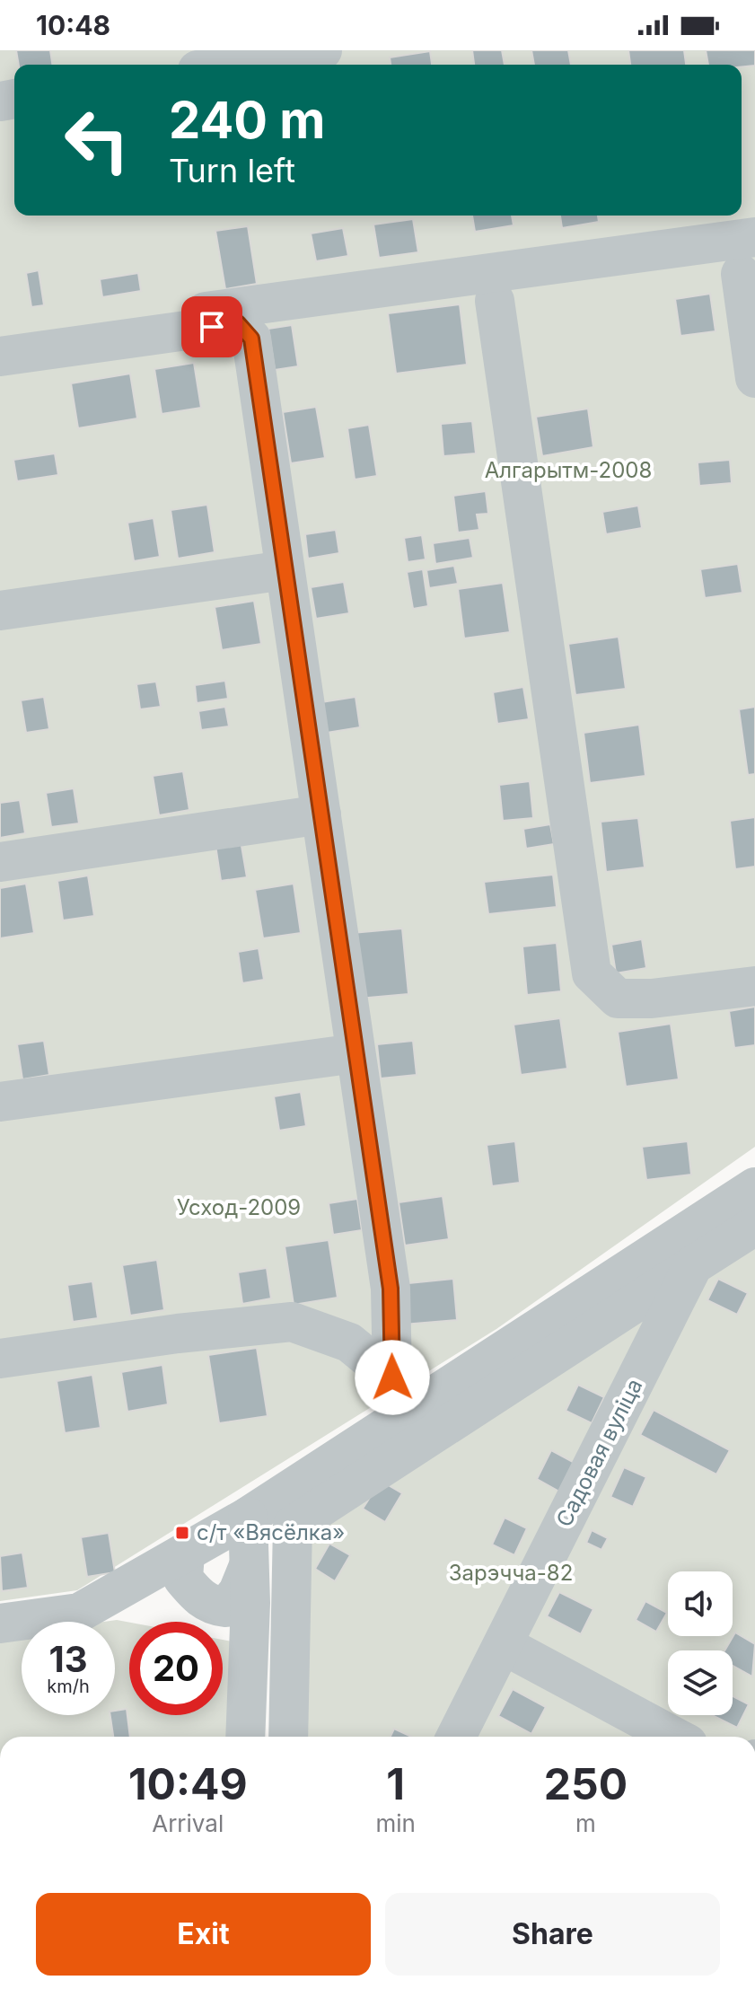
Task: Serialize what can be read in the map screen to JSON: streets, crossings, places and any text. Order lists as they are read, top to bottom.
{
  "streets": {
    "street": ["Садовая вуліца"]
  },
  "parks": ["Алгарытм-2008", "Усход-2009", "Зарэчча-82"],
  "places": {
    "transit": ["с/т «Вясёлка»"]
  },
  "page": {
    "status": "10:48",
    "turn": ["240 m", "Turn left"],
    "speed": "13 km/h",
    "limit": "20",
    "eta": [
      "10:49",
      "Arrival",
      "1",
      "min",
      "250",
      "m"
    ],
    "buttons": ["Exit", "Share"]
  }
}
